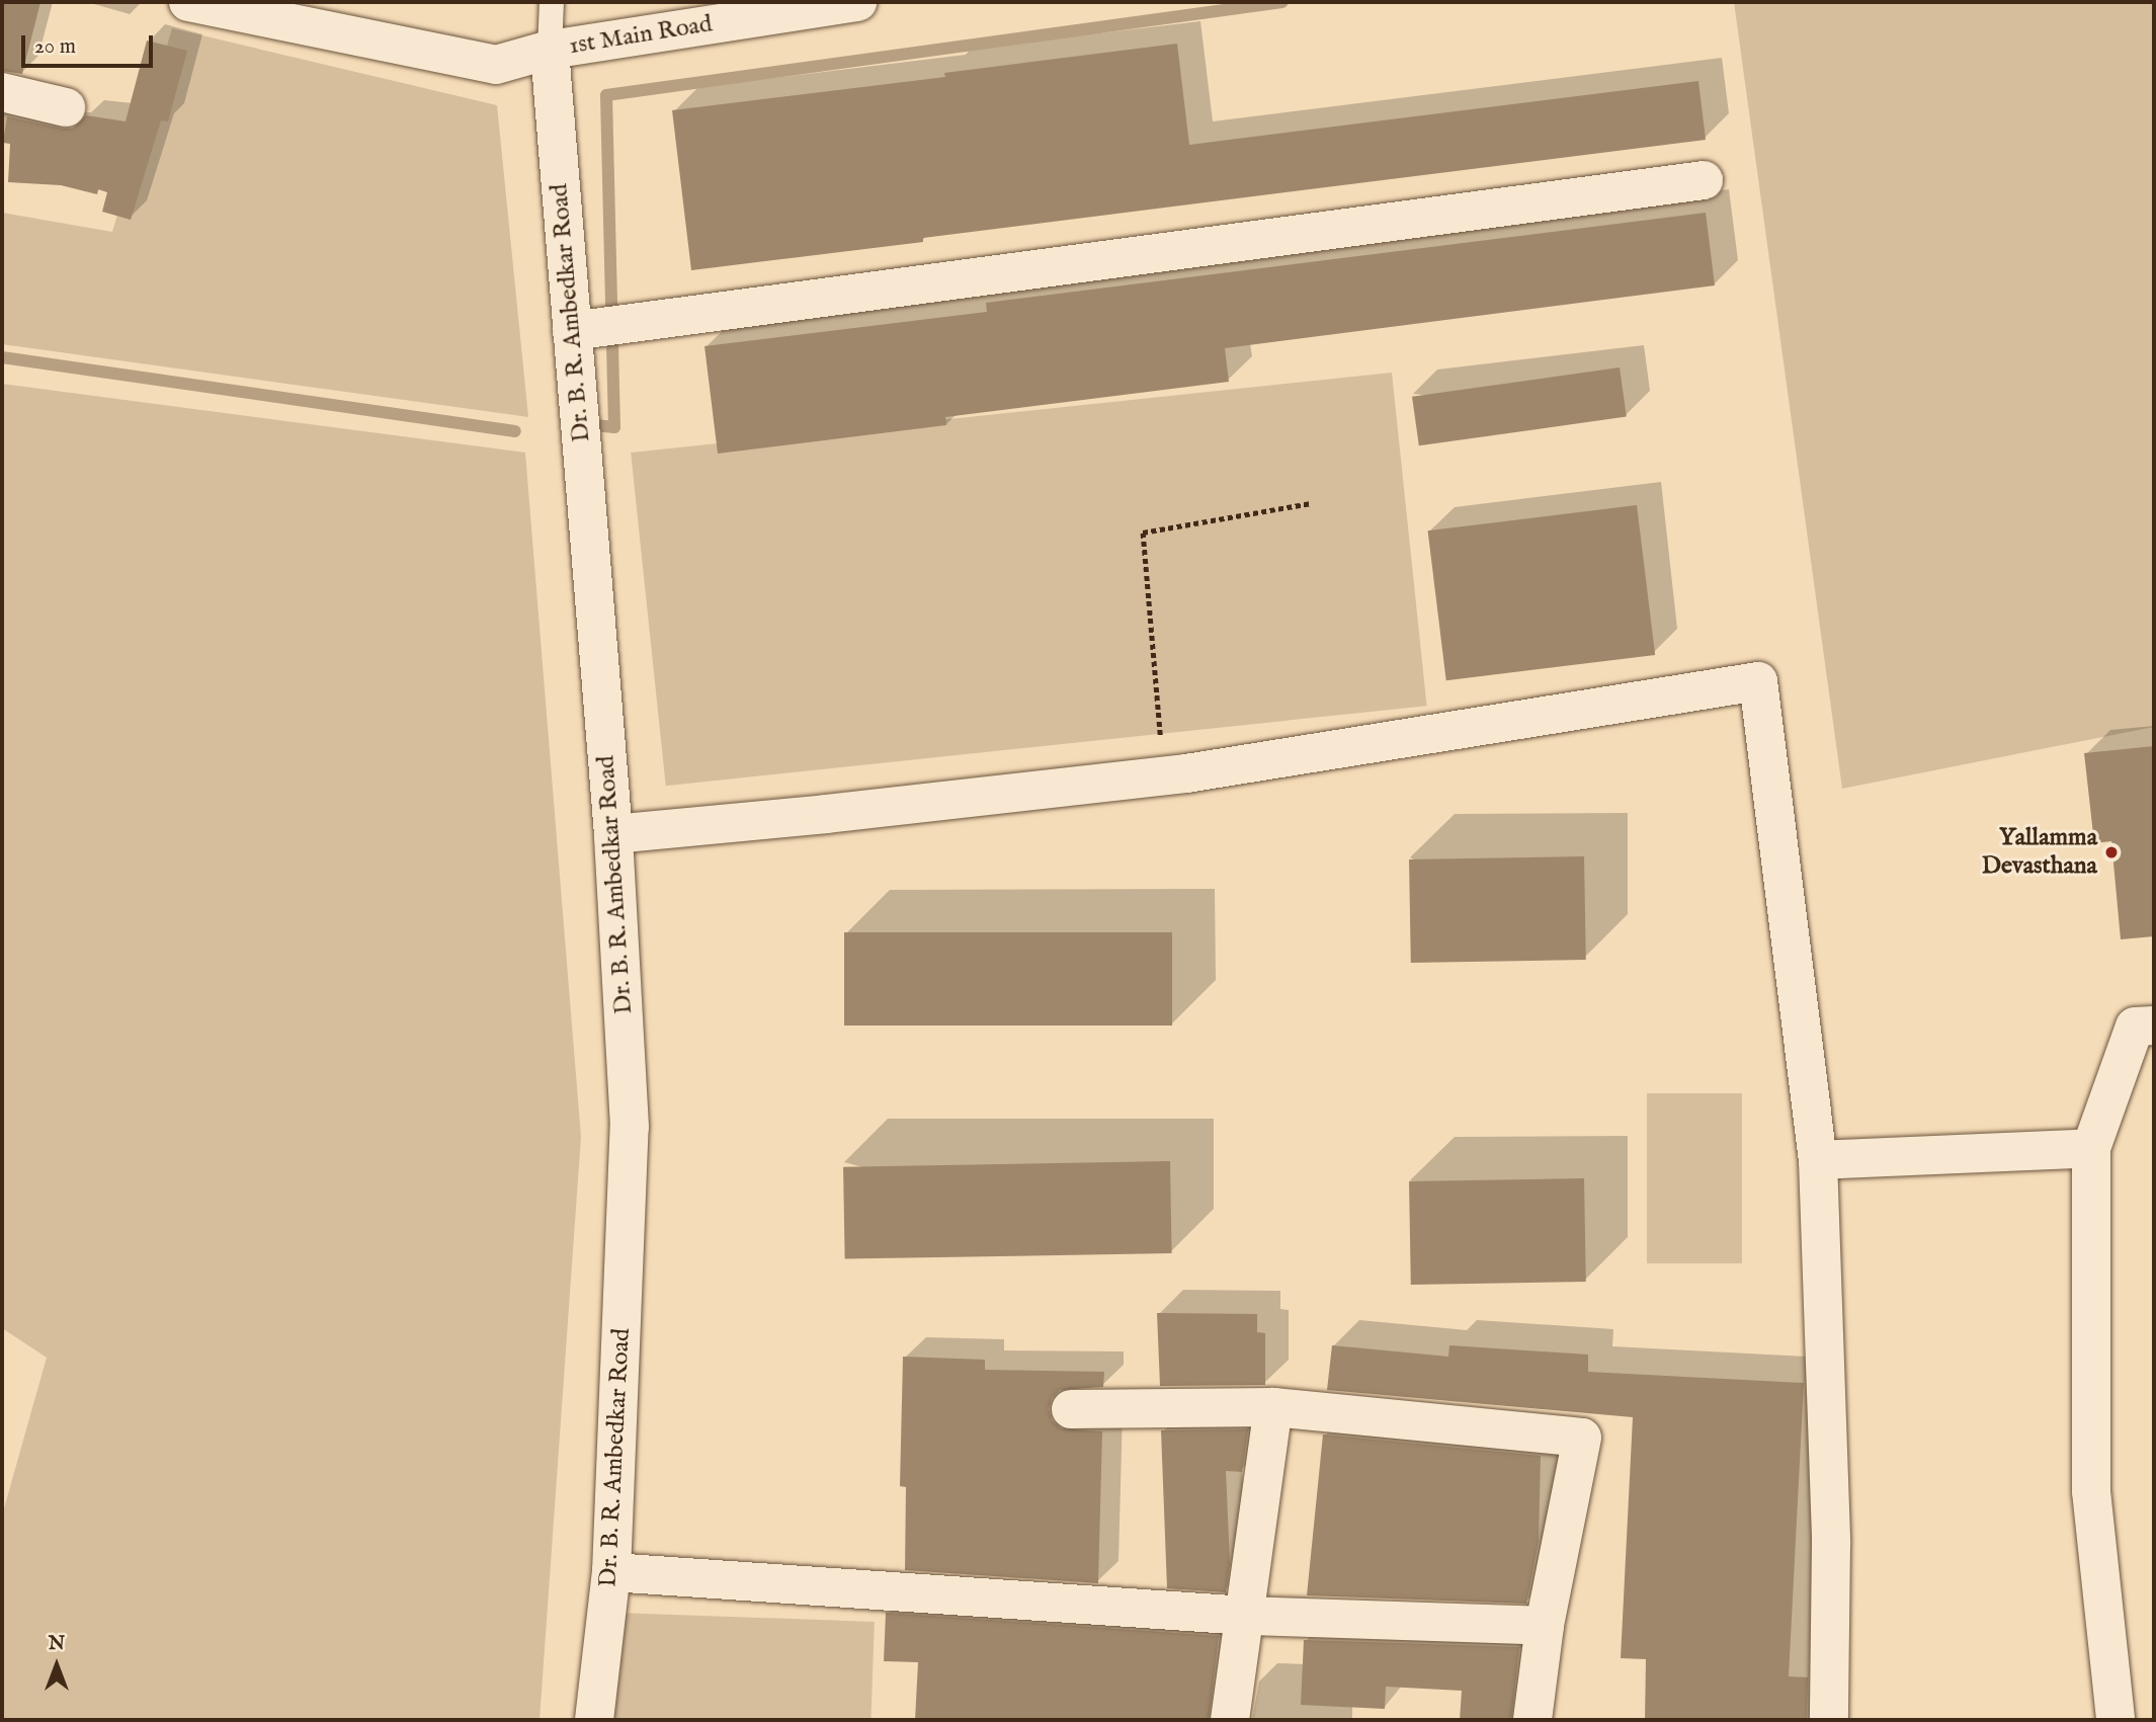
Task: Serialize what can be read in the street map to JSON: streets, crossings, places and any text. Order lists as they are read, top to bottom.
{
  "streets": {
    "street": ["1st Main Road", "Dr. B. R. Ambedkar Road"]
  },
  "crossings": [
    ["1st Main Road", "Dr. B. R. Ambedkar Road"]
  ],
  "places": ["Yallamma Devasthana"],
  "scale_bar": "20 m",
  "north": "top"
}
